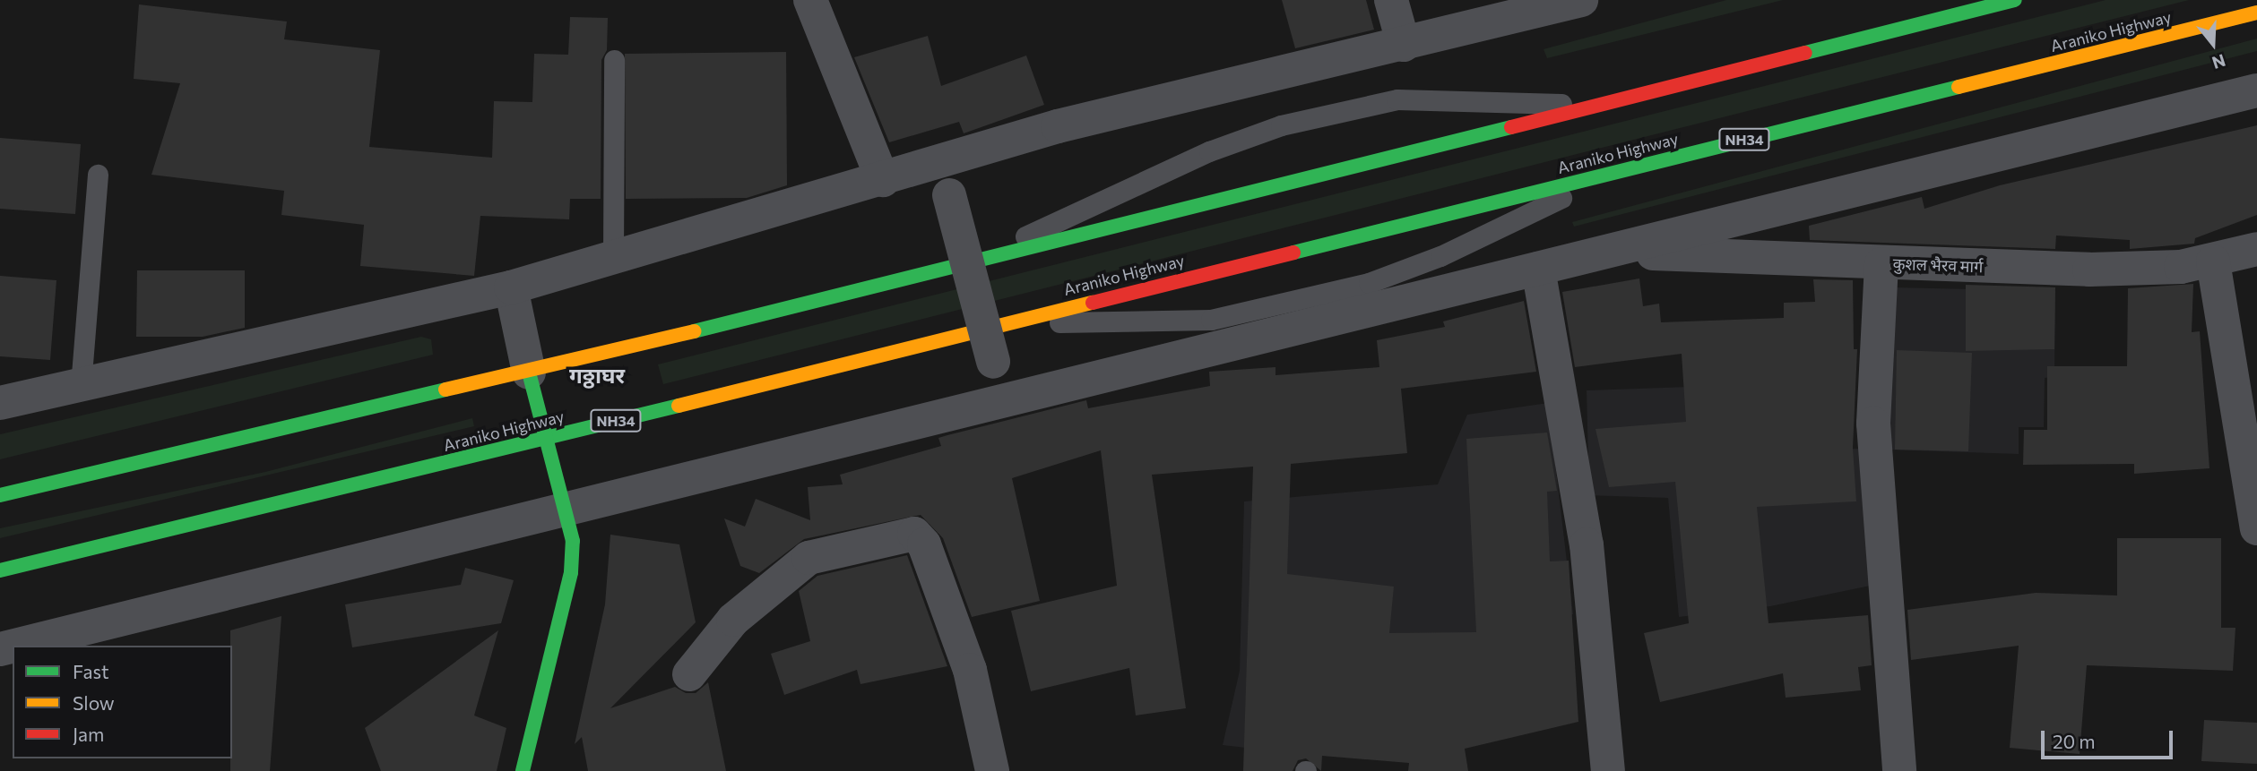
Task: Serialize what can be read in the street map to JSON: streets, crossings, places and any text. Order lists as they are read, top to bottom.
{
  "streets": {
    "main road": ["Araniko Highway", "NH34"],
    "street": ["कुशल‌ भैरव मार्ग"]
  },
  "districts": ["गठ्ठाघर"],
  "legend": ["Fast", "Slow", "Jam"],
  "scale_bar": "20 m",
  "north": "bottom"
}
